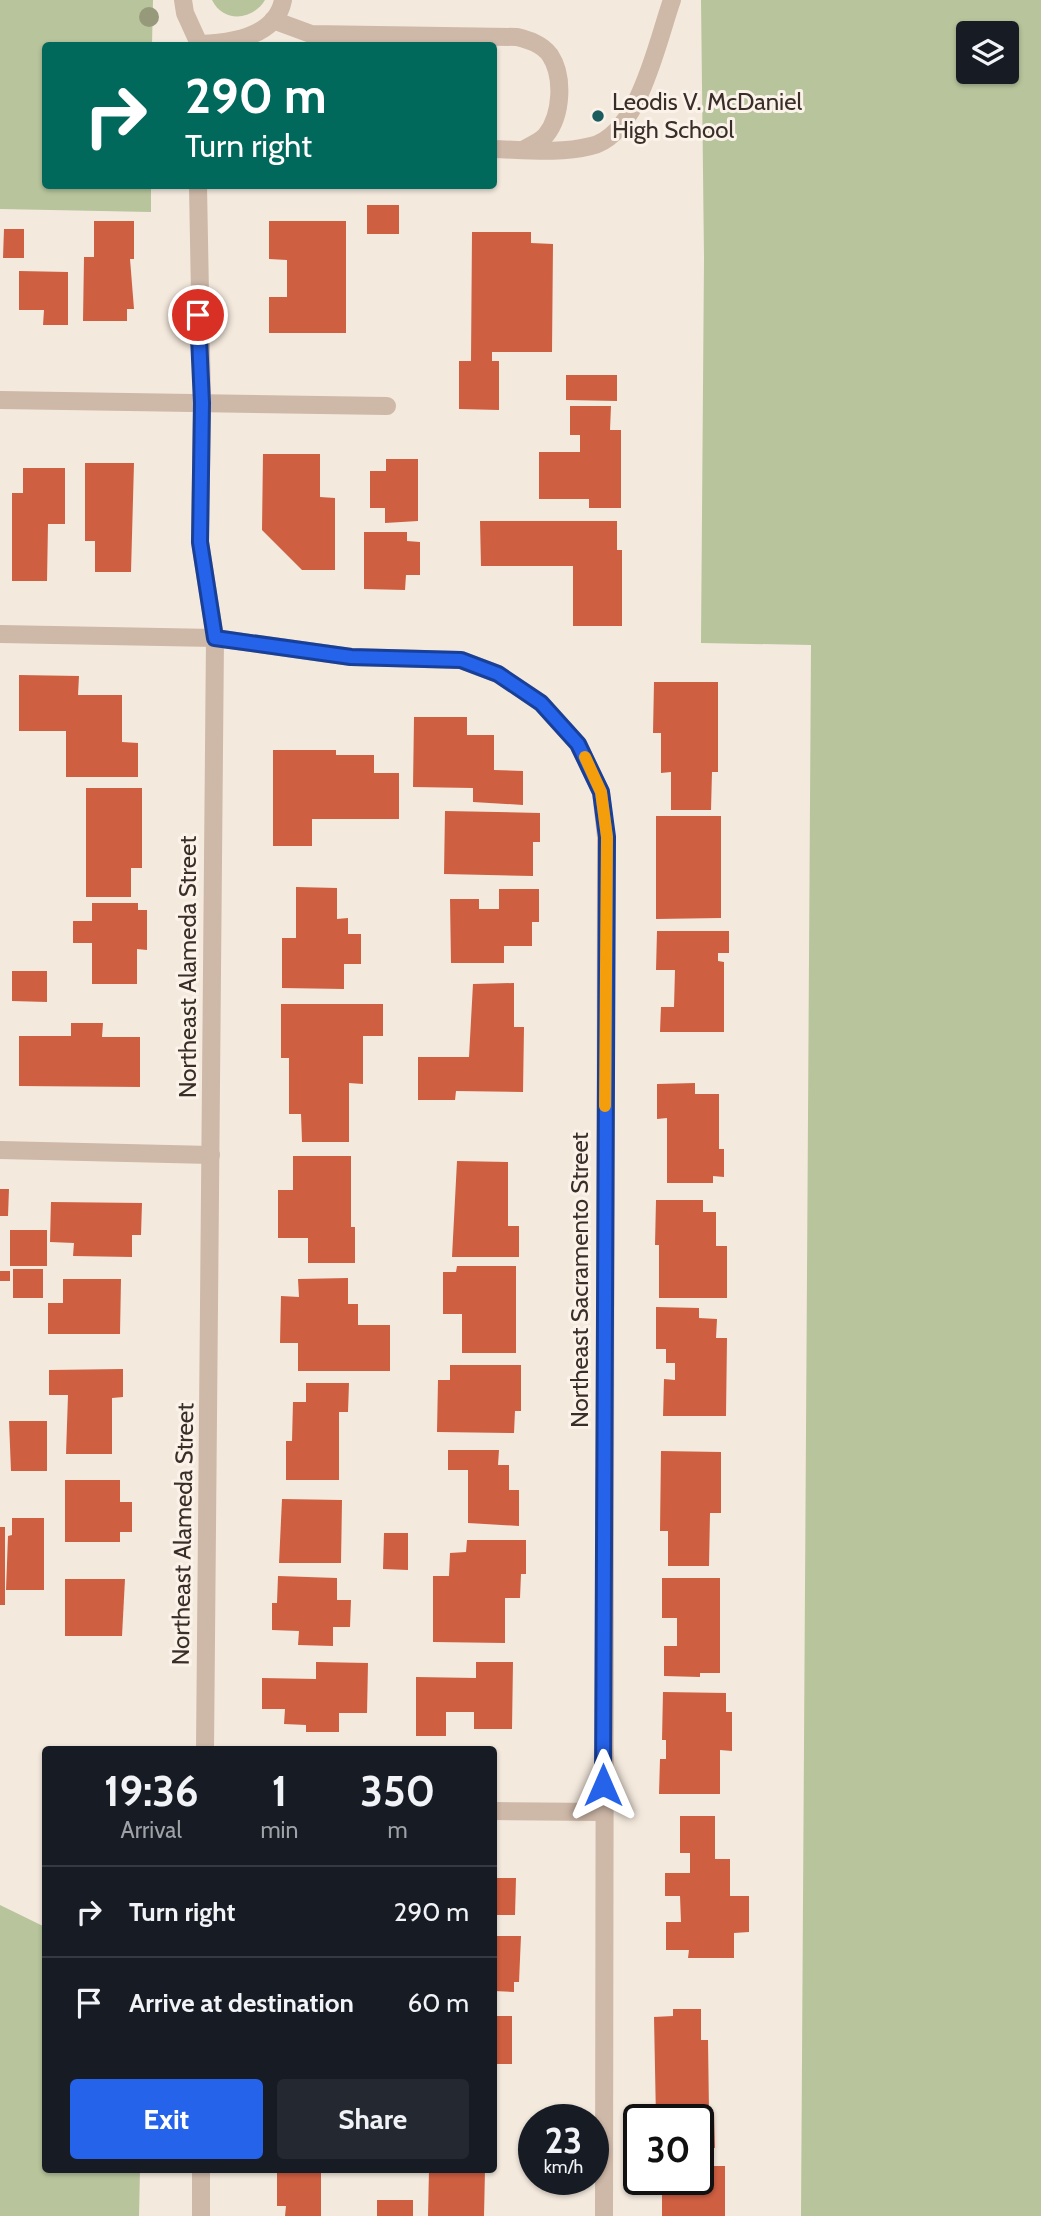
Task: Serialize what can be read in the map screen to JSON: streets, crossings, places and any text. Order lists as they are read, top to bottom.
{
  "streets": {
    "street": ["Northeast Alameda Street", "Northeast Sacramento Street"]
  },
  "crossings": [
    ["Northeast Alameda Street", "Northeast Sacramento Street"]
  ],
  "places": ["Leodis V. McDaniel High School"],
  "page": {
    "turn": ["290 m", "Turn right"],
    "eta": [
      "19:36",
      "Arrival",
      "1",
      "min",
      "350",
      "m"
    ],
    "list": [
      {
        "name": "Turn right",
        "value": "290 m"
      },
      {
        "name": "Arrive at destination",
        "value": "60 m"
      }
    ],
    "buttons": ["Exit", "Share"],
    "speed": "23 km/h",
    "limit": "30"
  }
}
